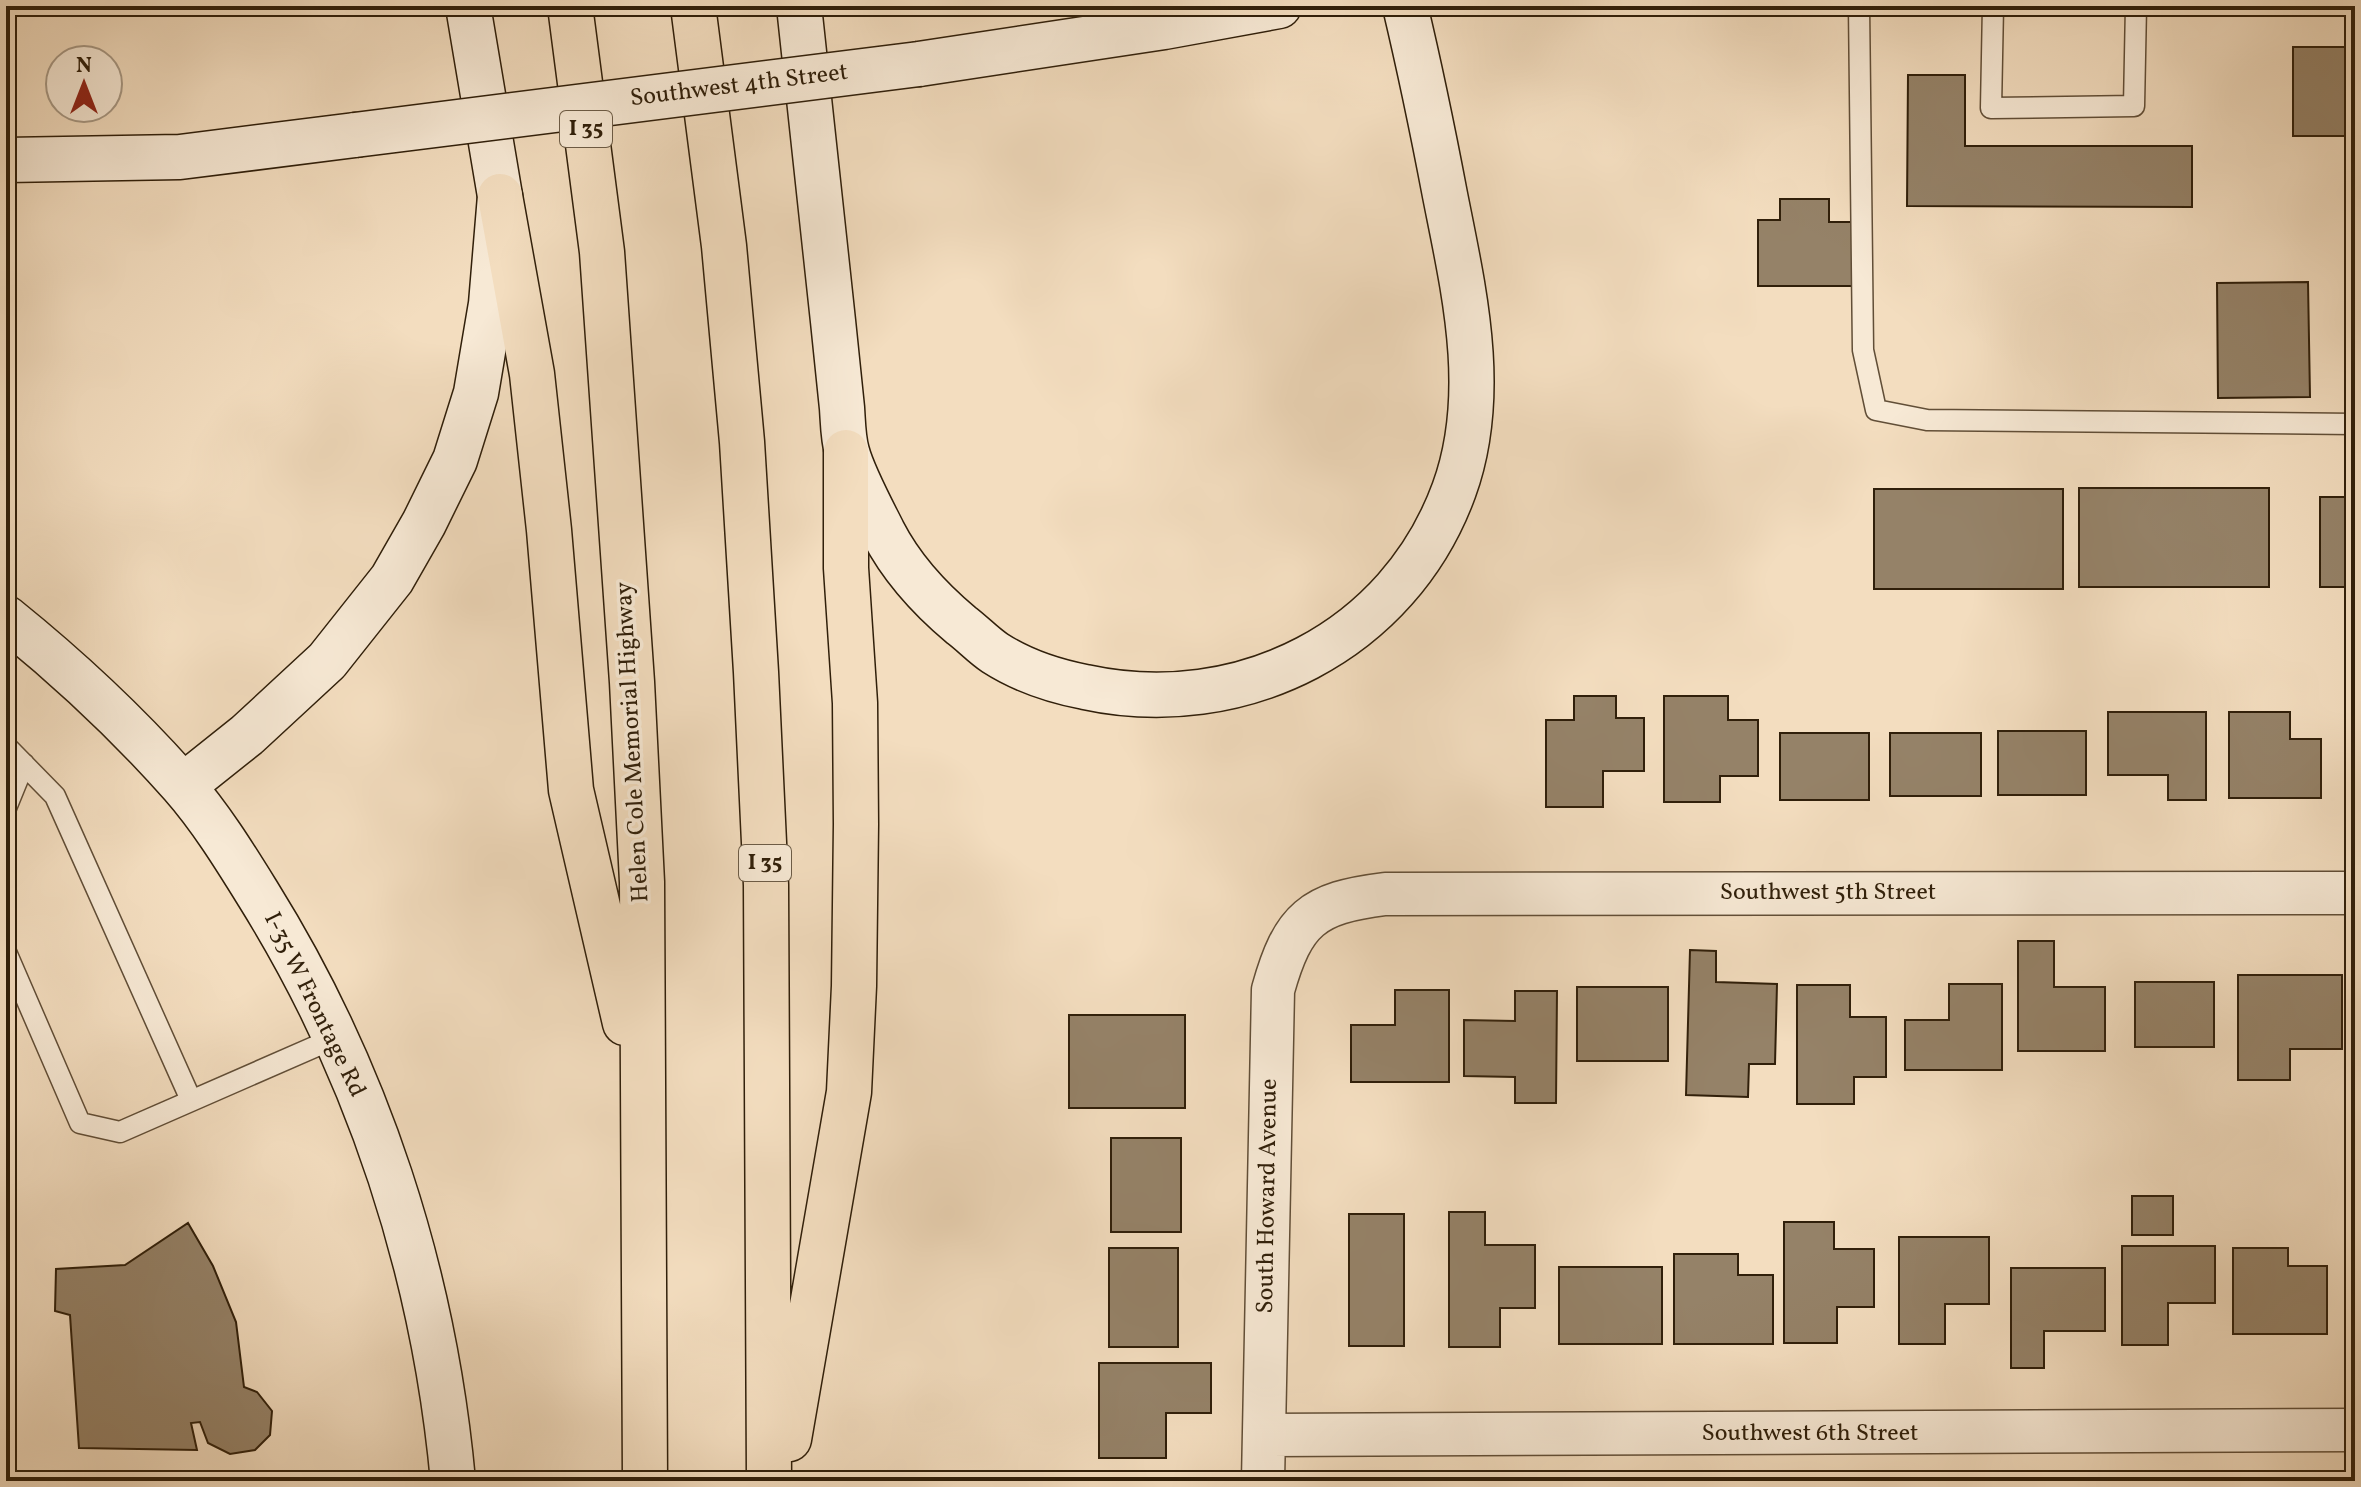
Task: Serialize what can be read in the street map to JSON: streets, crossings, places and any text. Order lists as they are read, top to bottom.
{
  "streets": {
    "highway": ["I 35", "Helen Cole Memorial Highway"],
    "main road": ["Southwest 4th Street", "I-35 W Frontage Rd"],
    "street": ["Southwest 5th Street", "South Howard Avenue", "Southwest 6th Street"]
  },
  "crossings": [
    ["Southwest 5th Street", "South Howard Avenue"],
    ["South Howard Avenue", "Southwest 6th Street"]
  ],
  "north": "top"
}
